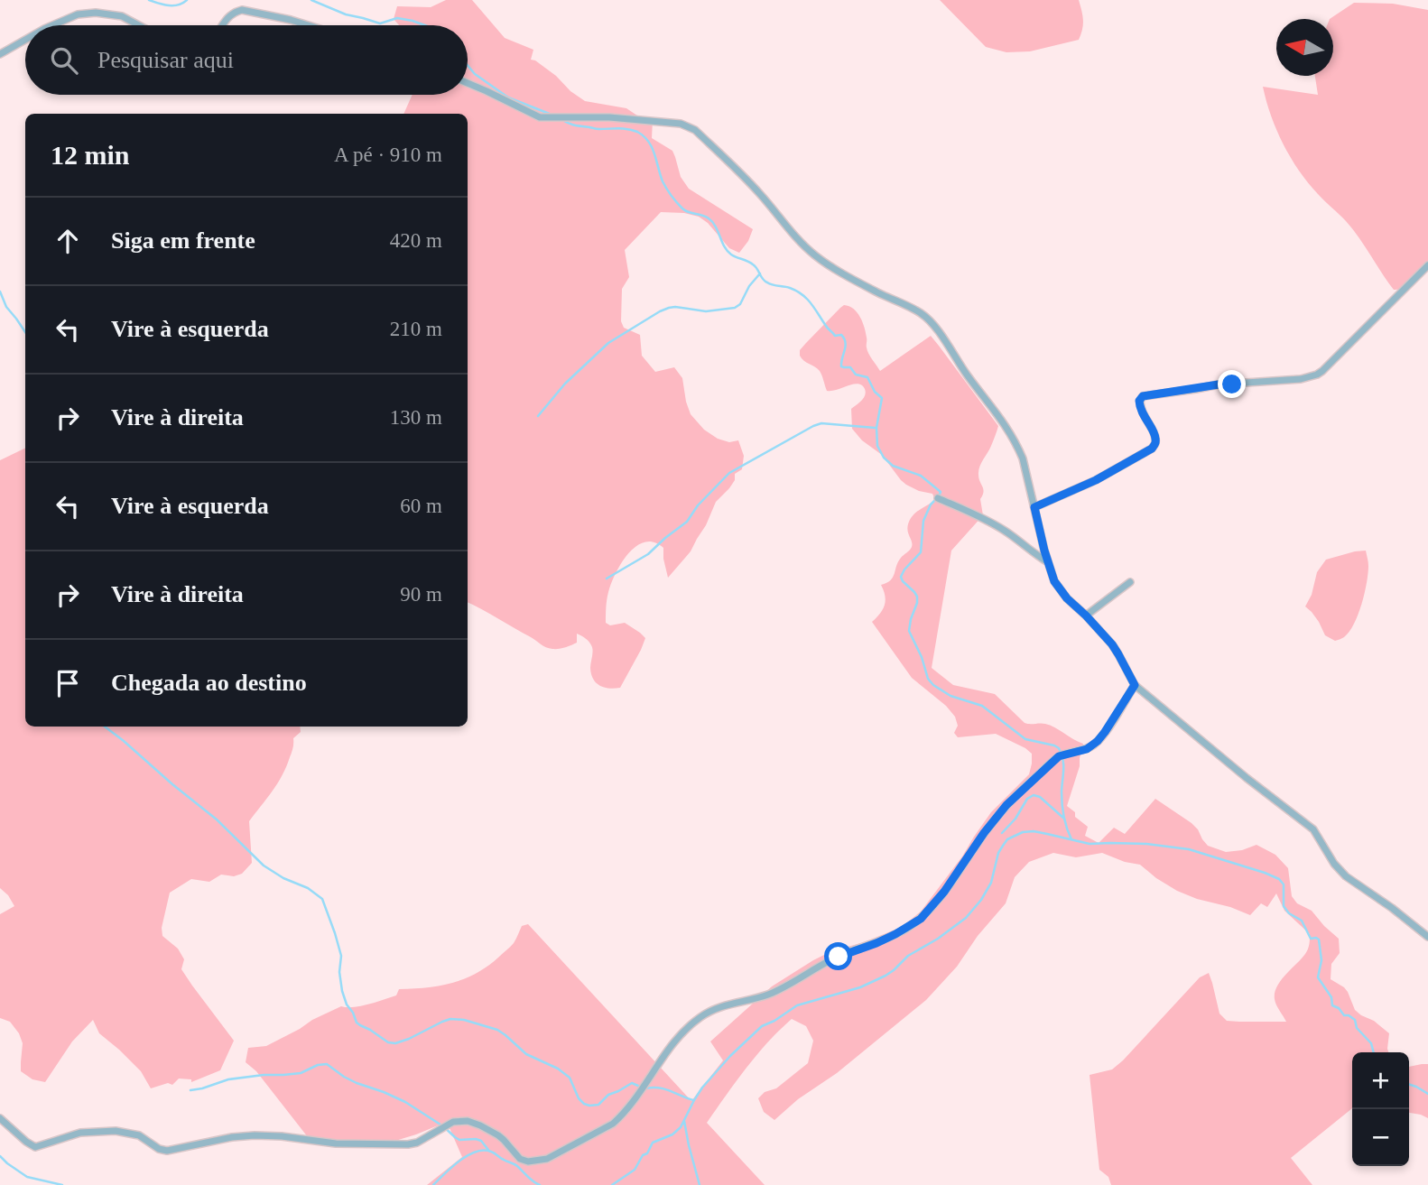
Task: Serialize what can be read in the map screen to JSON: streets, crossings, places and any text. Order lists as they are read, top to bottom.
{
  "north": "left",
  "page": {
    "search": "Pesquisar aqui",
    "heading": ["12 min", "A pé · 910 m"],
    "list": [
      ["Siga em frente", "420 m"],
      ["Vire à esquerda", "210 m"],
      ["Vire à direita", "130 m"],
      ["Vire à esquerda", "60 m"],
      ["Vire à direita", "90 m"],
      "Chegada ao destino"
    ],
    "map_buttons": ["+", "−"]
  }
}
